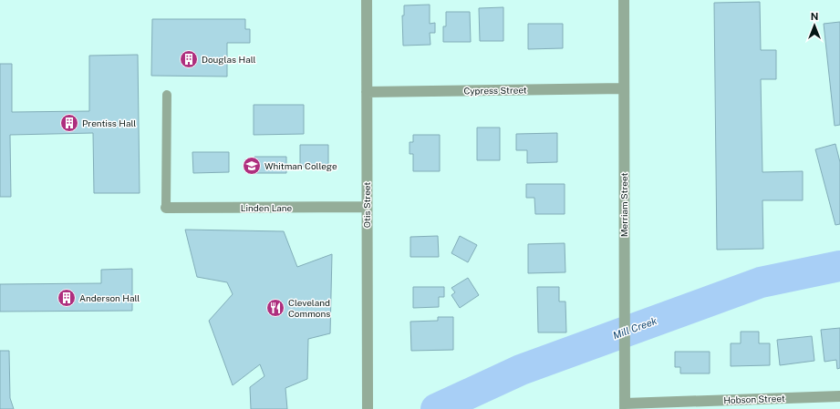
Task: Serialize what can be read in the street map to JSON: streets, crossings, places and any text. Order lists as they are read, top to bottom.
{
  "streets": {
    "street": [
      "Cypress Street",
      "Otis Street",
      "Merriam Street",
      "Linden Lane",
      "Hobson Street"
    ]
  },
  "crossings": [
    ["Cypress Street", "Otis Street"],
    ["Cypress Street", "Merriam Street"],
    ["Otis Street", "Linden Lane"],
    ["Merriam Street", "Hobson Street"]
  ],
  "water": ["Mill Creek"],
  "places": {
    "building": ["Douglas Hall", "Prentiss Hall", "Anderson Hall"],
    "school or university": ["Whitman College"],
    "restaurant": ["Cleveland Commons"]
  },
  "north": "top"
}
